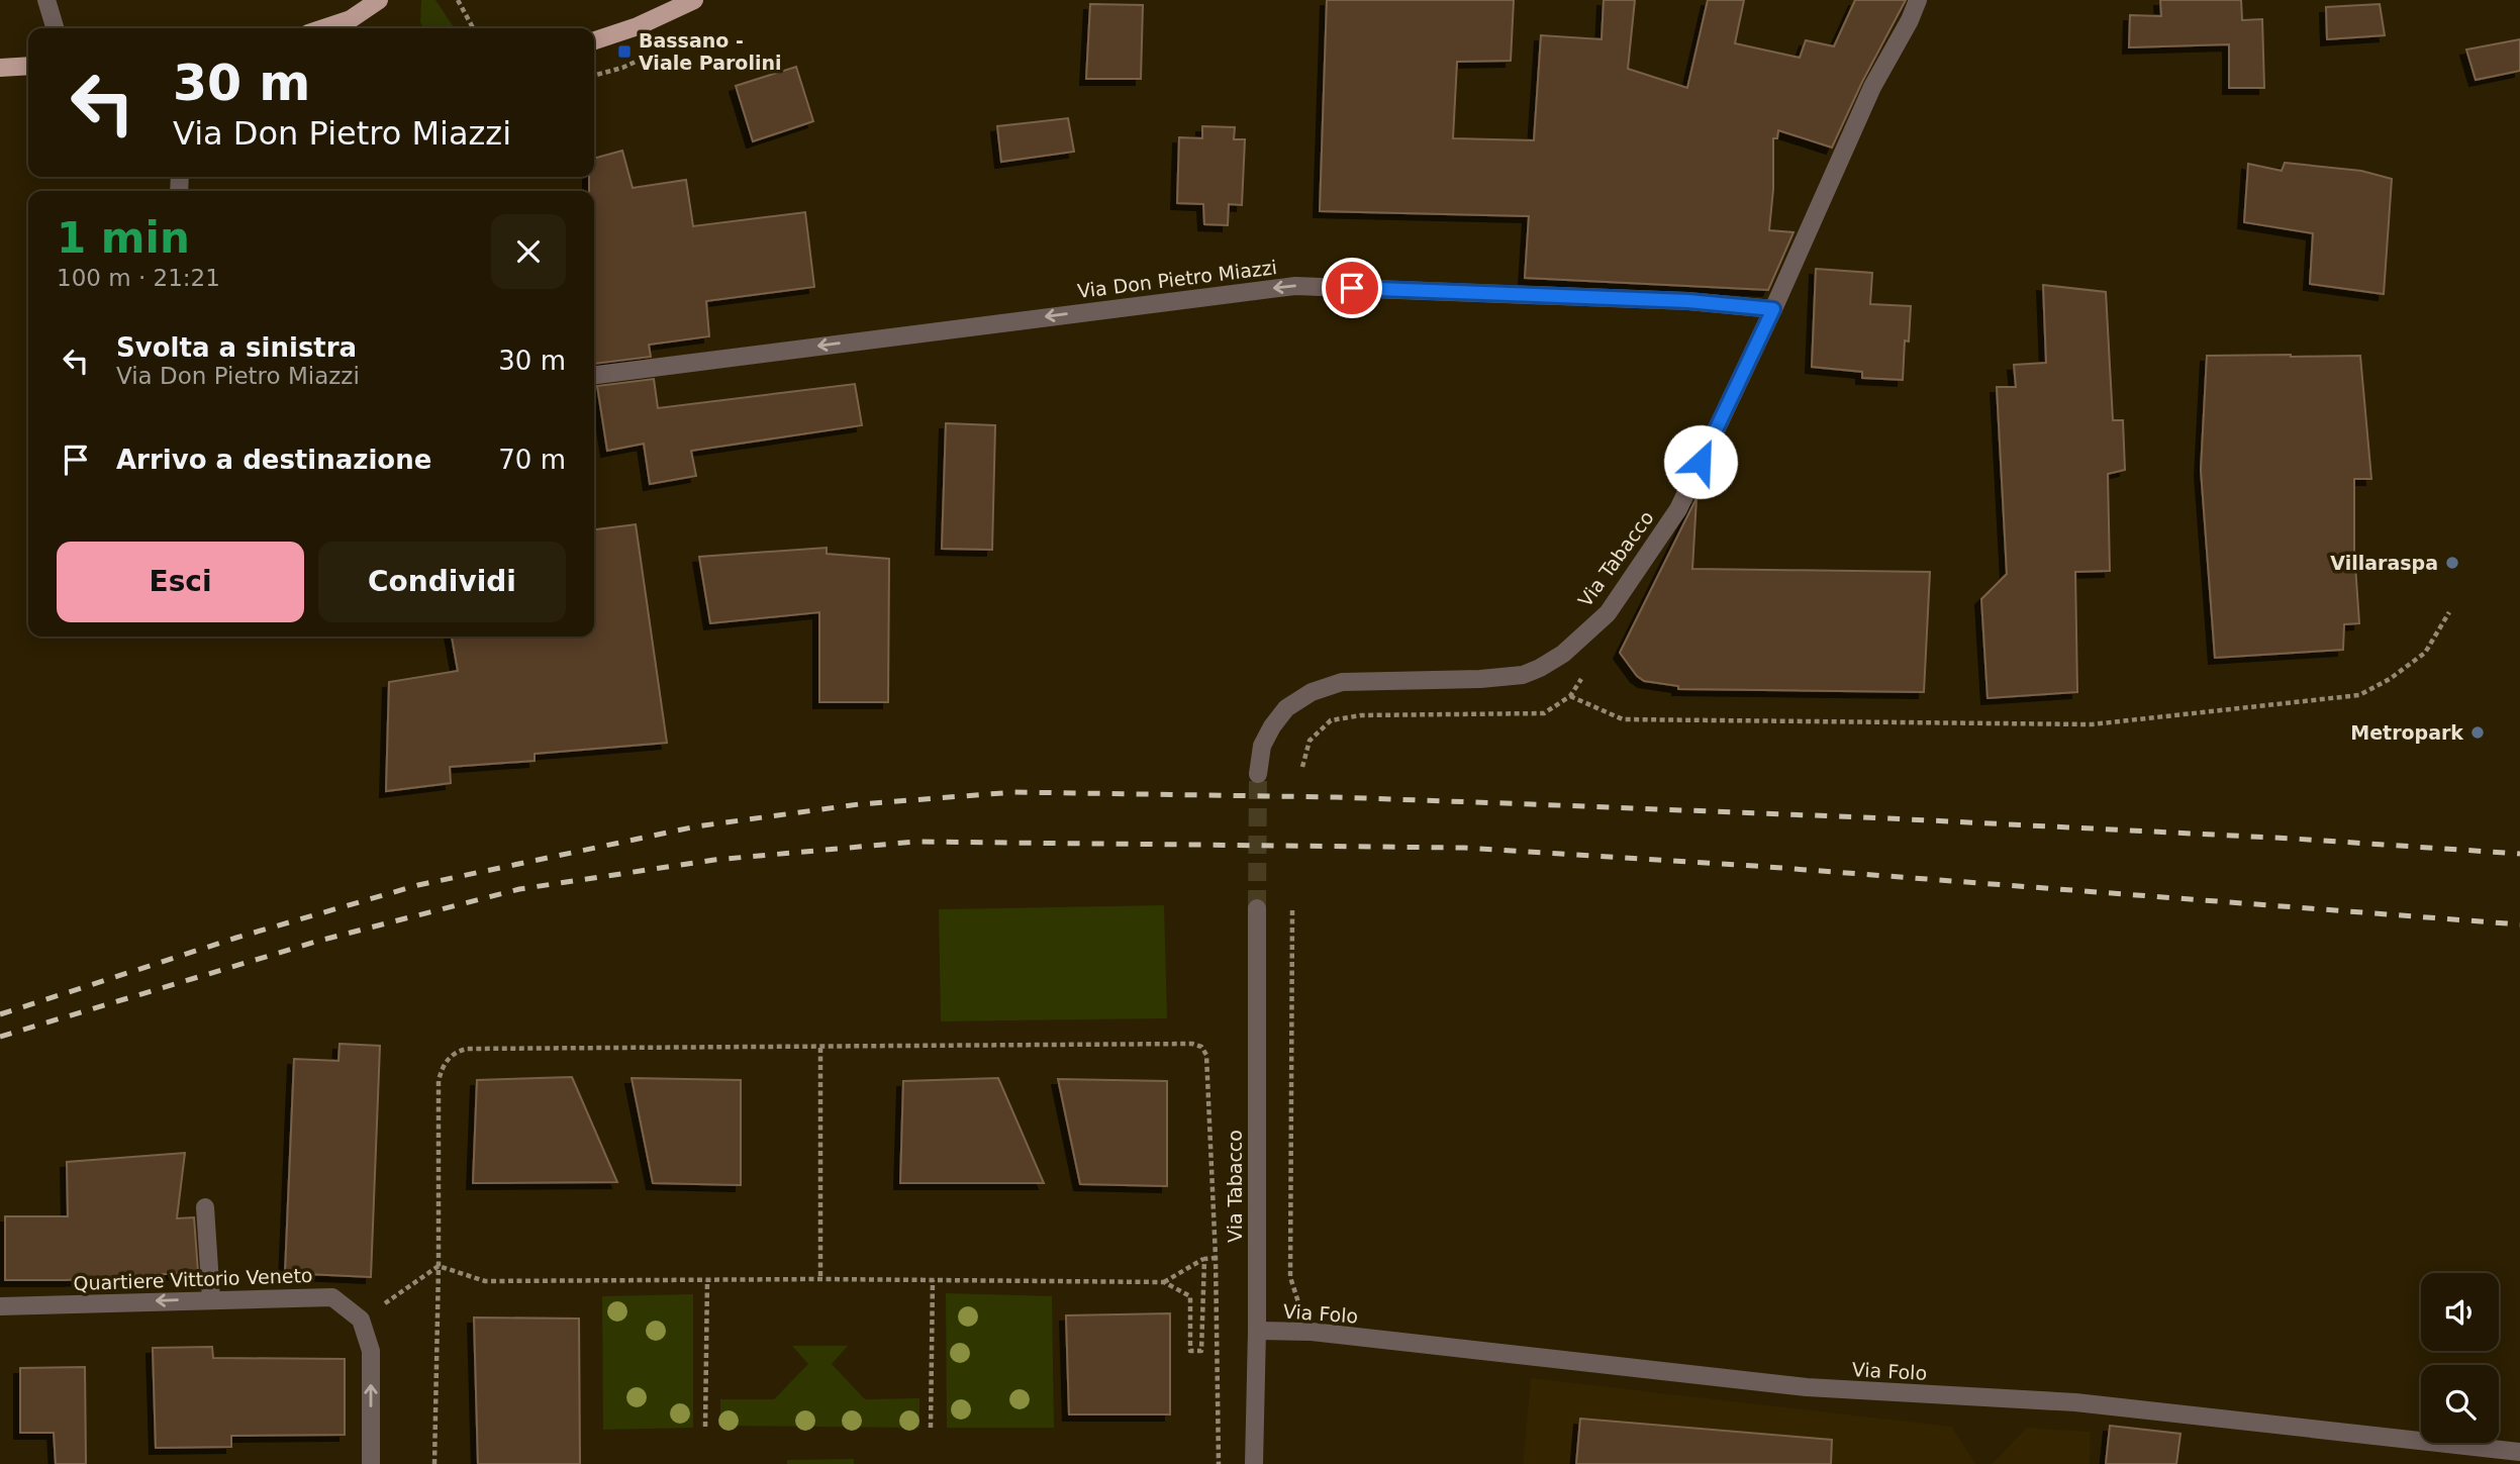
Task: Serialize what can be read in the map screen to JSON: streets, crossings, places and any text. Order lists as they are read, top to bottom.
{
  "streets": {
    "street": [
      "Via Don Pietro Miazzi",
      "Via Tabacco",
      "Quartiere Vittorio Veneto",
      "Via Folo"
    ]
  },
  "crossings": [
    ["Via Don Pietro Miazzi", "Via Tabacco"],
    ["Via Tabacco", "Via Folo"]
  ],
  "one_way": ["Via Don Pietro Miazzi", "Quartiere Vittorio Veneto"],
  "places": {
    "transit": ["Bassano - Viale Parolini"],
    "other": ["Villaraspa", "Metropark"]
  },
  "page": {
    "turn": ["30 m", "Via Don Pietro Miazzi"],
    "heading": ["1 min", "100 m · 21:21"],
    "list": [
      {
        "name": "Svolta a sinistra",
        "note": "Via Don Pietro Miazzi",
        "value": "30 m"
      },
      {
        "name": "Arrivo a destinazione",
        "value": "70 m"
      }
    ],
    "buttons": ["Esci", "Condividi"]
  }
}
